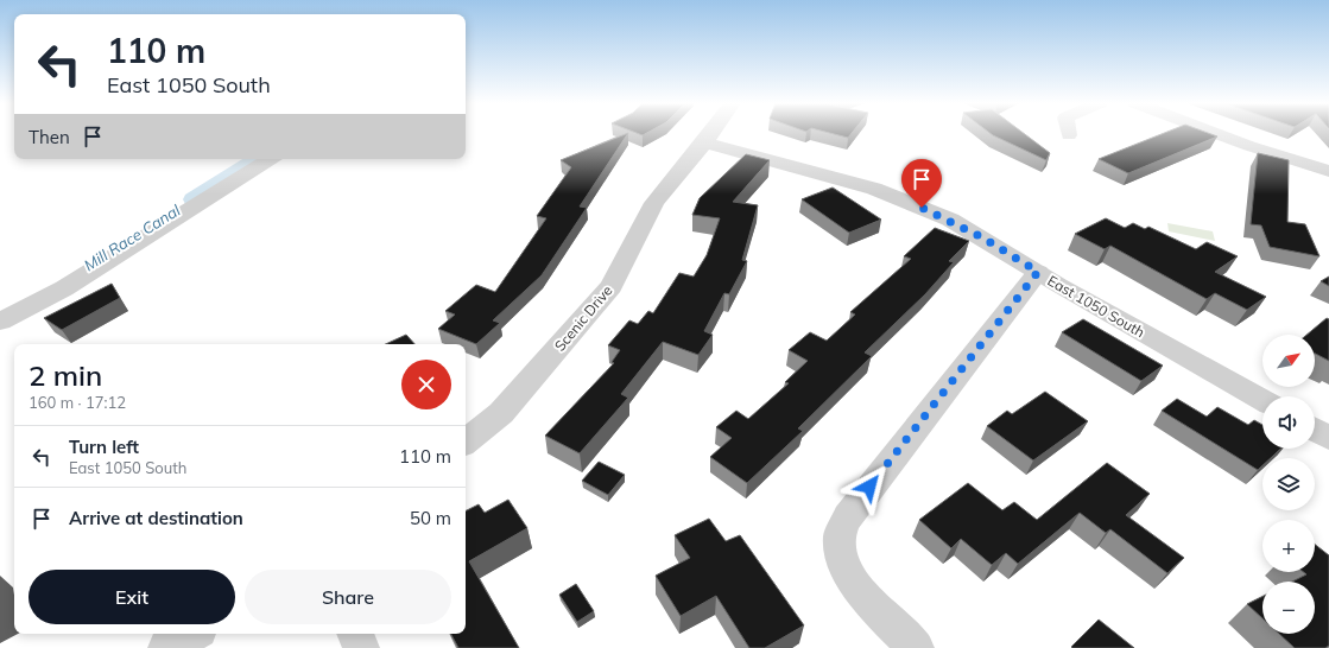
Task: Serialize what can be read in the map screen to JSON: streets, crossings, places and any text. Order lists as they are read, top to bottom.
{
  "streets": {
    "street": ["East 1050 South", "Scenic Drive"]
  },
  "crossings": [
    ["East 1050 South", "Scenic Drive"]
  ],
  "water": ["Mill Race Canal"],
  "north": "top right",
  "page": {
    "turn": ["110 m", "East 1050 South"],
    "then": "Then",
    "map_buttons": ["+", "−"],
    "heading": ["2 min", "160 m · 17:12"],
    "list": [
      {
        "name": "Turn left",
        "note": "East 1050 South",
        "value": "110 m"
      },
      {
        "name": "Arrive at destination",
        "value": "50 m"
      }
    ],
    "buttons": ["Exit", "Share"]
  }
}
